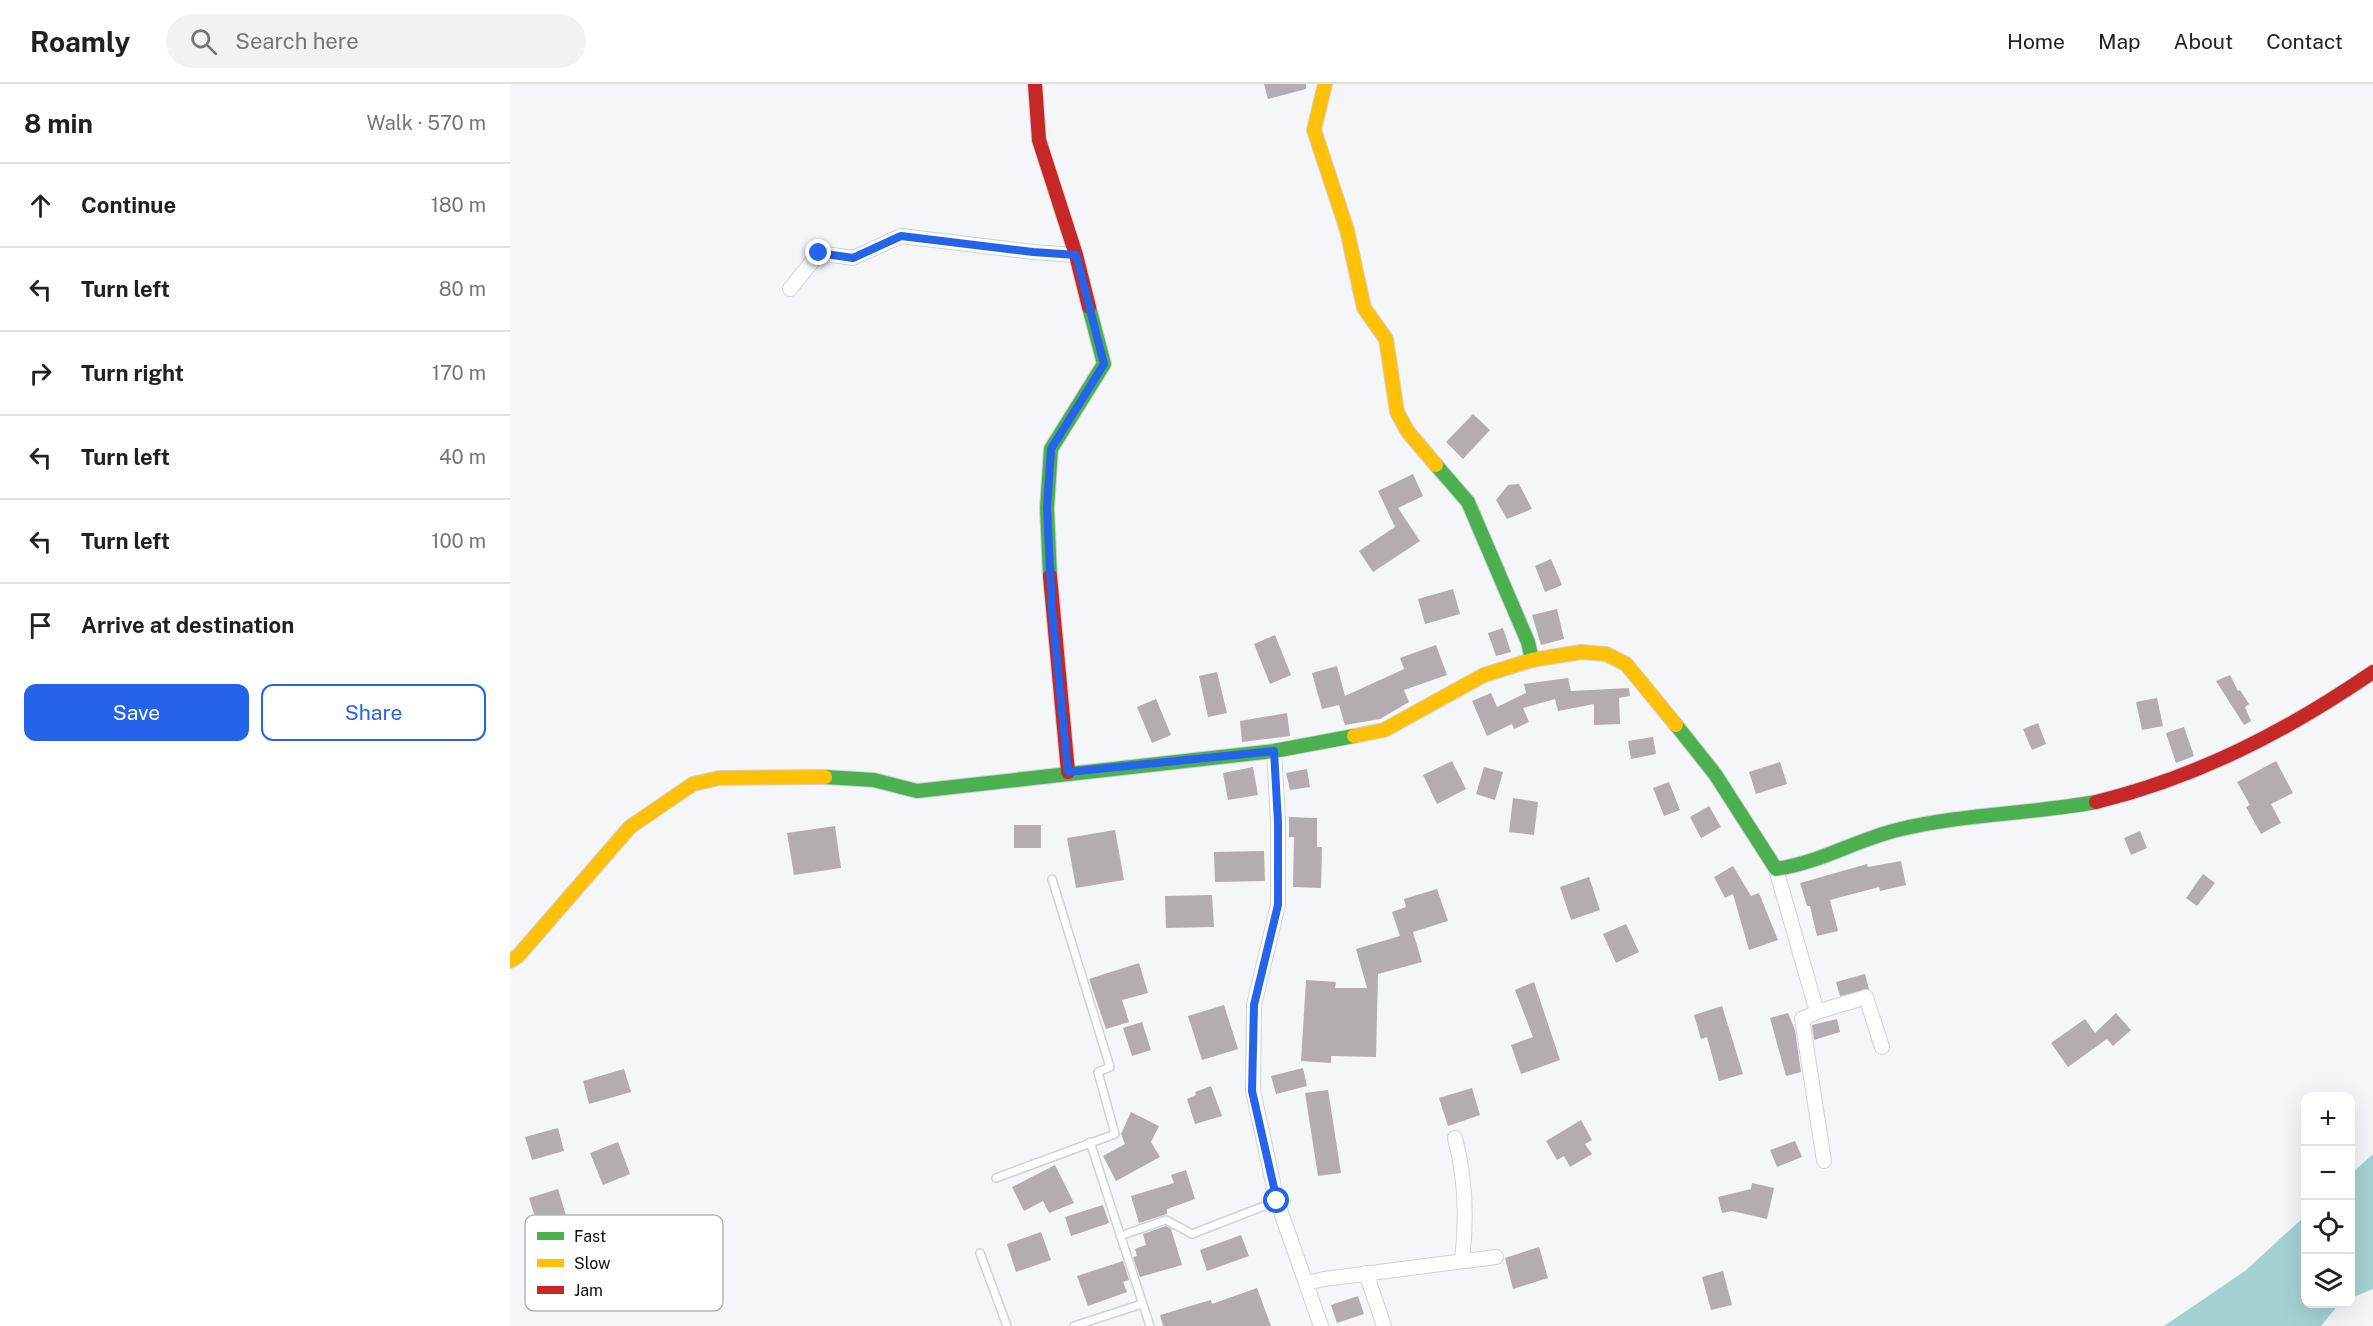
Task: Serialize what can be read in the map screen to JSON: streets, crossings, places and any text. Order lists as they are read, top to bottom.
{
  "legend": ["Fast", "Slow", "Jam"],
  "page": {
    "header": "Roamly",
    "search": "Search here",
    "nav": [
      "Home",
      "Map",
      "About",
      "Contact"
    ],
    "heading": ["8 min", "Walk · 570 m"],
    "list": [
      ["Continue", "180 m"],
      ["Turn left", "80 m"],
      ["Turn right", "170 m"],
      ["Turn left", "40 m"],
      ["Turn left", "100 m"],
      "Arrive at destination"
    ],
    "buttons": ["Save", "Share"],
    "map_buttons": ["+", "−"]
  }
}
